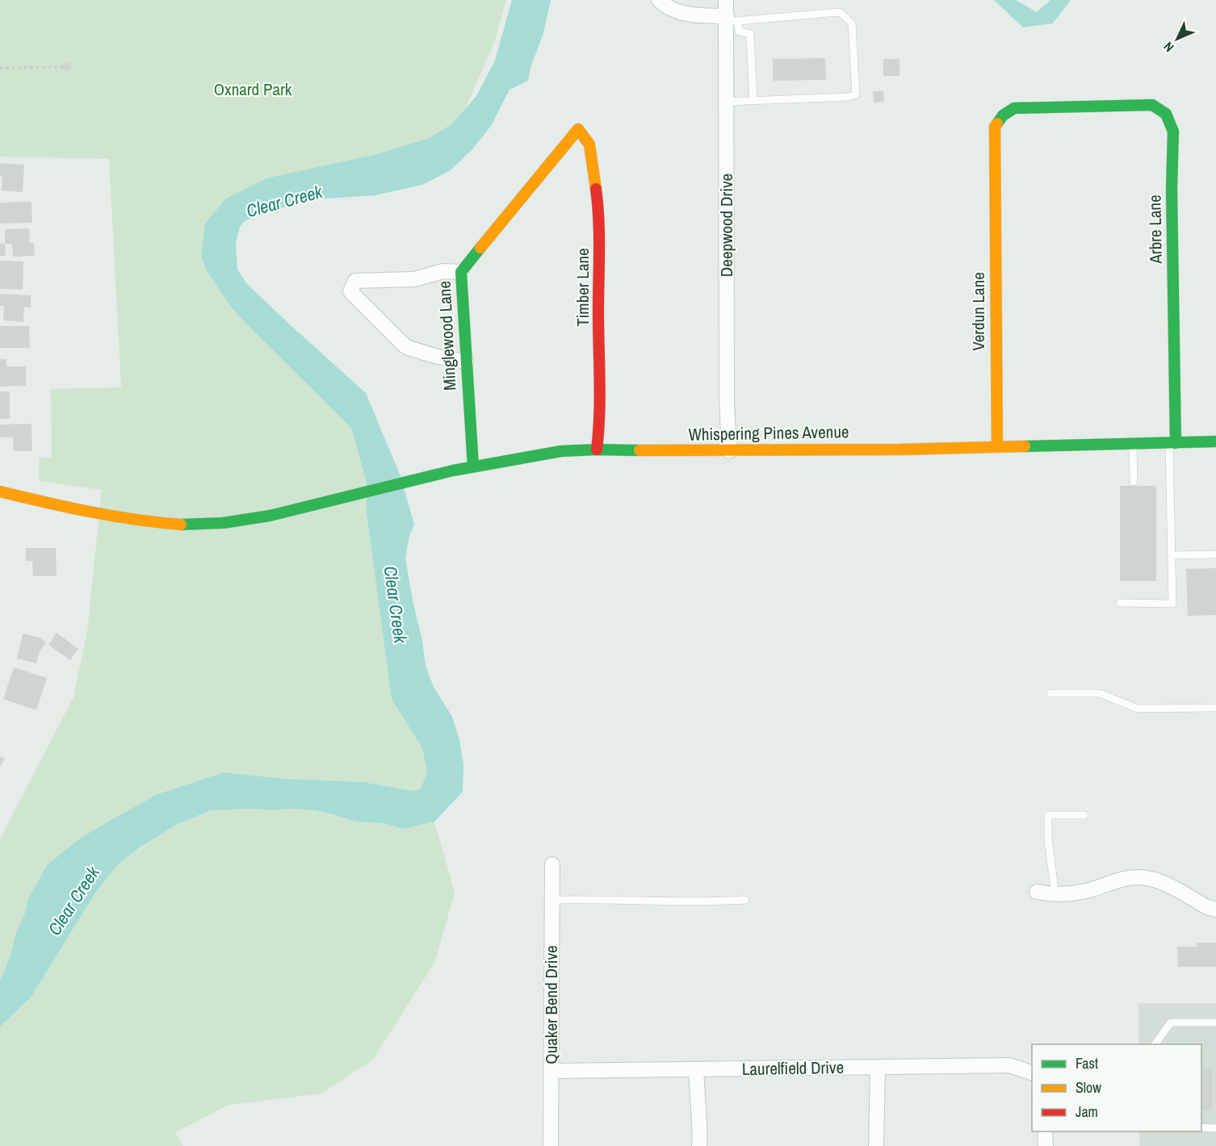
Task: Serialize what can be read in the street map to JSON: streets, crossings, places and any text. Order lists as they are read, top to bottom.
{
  "streets": {
    "street": [
      "Deepwood Drive",
      "Arbre Lane",
      "Timber Lane",
      "Verdun Lane",
      "Minglewood Lane",
      "Whispering Pines Avenue",
      "Quaker Bend Drive",
      "Laurelfield Drive"
    ]
  },
  "crossings": [
    ["Deepwood Drive", "Whispering Pines Avenue"],
    ["Arbre Lane", "Verdun Lane"],
    ["Arbre Lane", "Whispering Pines Avenue"],
    ["Timber Lane", "Minglewood Lane"],
    ["Timber Lane", "Whispering Pines Avenue"],
    ["Verdun Lane", "Whispering Pines Avenue"],
    ["Minglewood Lane", "Whispering Pines Avenue"],
    ["Quaker Bend Drive", "Laurelfield Drive"]
  ],
  "water": ["Clear Creek"],
  "parks": ["Oxnard Park"],
  "legend": ["Fast", "Slow", "Jam"],
  "north": "bottom left"
}
